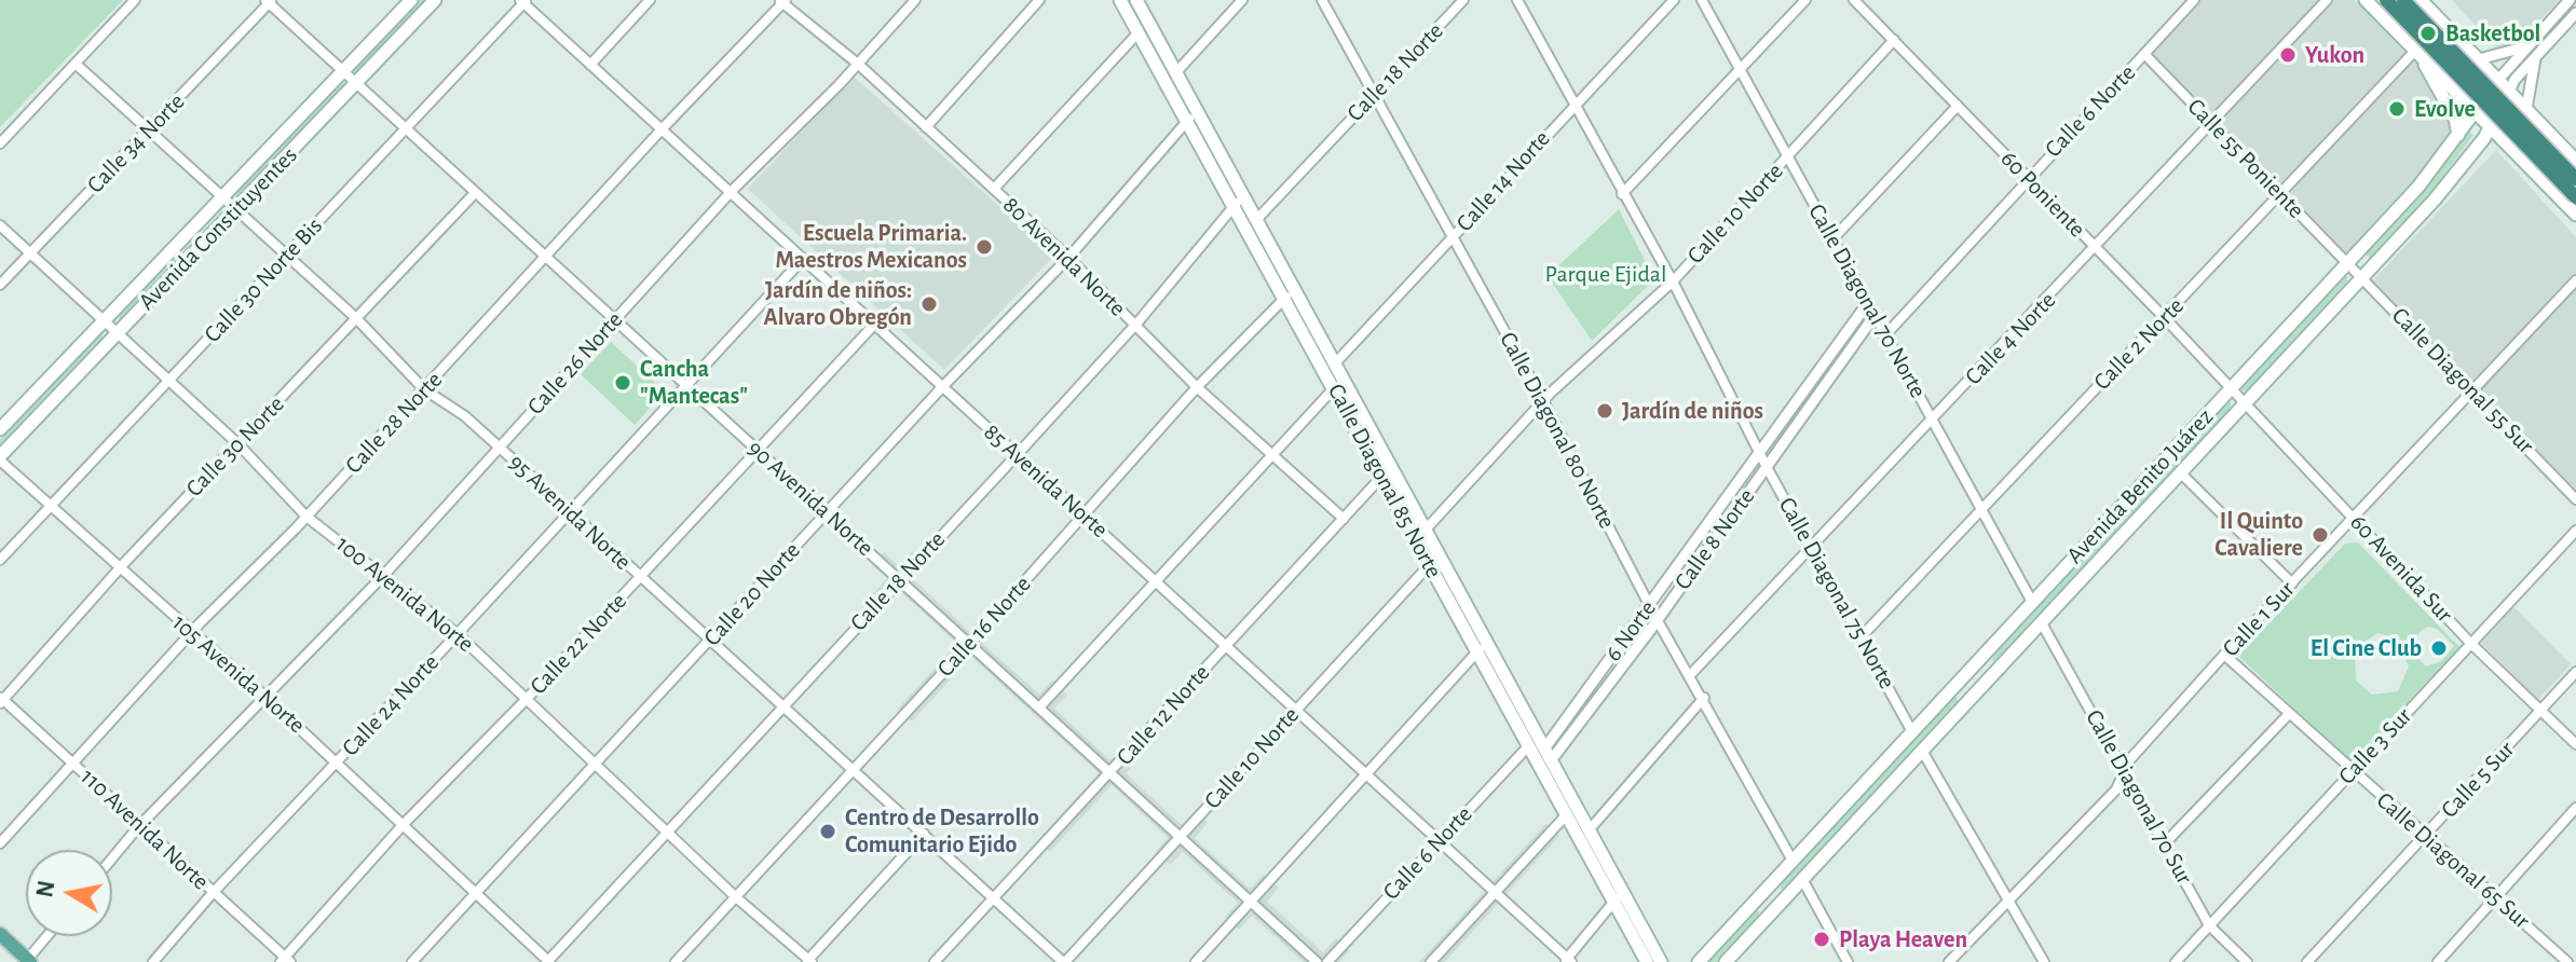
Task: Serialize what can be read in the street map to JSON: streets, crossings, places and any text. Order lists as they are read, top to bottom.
{
  "streets": {
    "main road": ["Avenida Constituyentes", "Calle Diagonal 85 Norte", "Avenida Benito Juárez"],
    "street": [
      "Calle 18 Norte",
      "Calle 6 Norte",
      "Calle 34 Norte",
      "Calle 55 Poniente",
      "Calle 14 Norte",
      "60 Poniente",
      "Calle 10 Norte",
      "80 Avenida Norte",
      "Calle 30 Norte Bis",
      "Calle Diagonal 70 Norte",
      "Calle 4 Norte",
      "Calle 2 Norte",
      "Calle 26 Norte",
      "Calle Diagonal 55 Sur",
      "Calle 28 Norte",
      "Calle Diagonal 80 Norte",
      "Calle 30 Norte",
      "85 Avenida Norte",
      "90 Avenida Norte",
      "95 Avenida Norte",
      "Calle 8 Norte",
      "60 Avenida Sur",
      "Calle Diagonal 75 Norte",
      "100 Avenida Norte",
      "Calle 20 Norte",
      "Calle 1 Sur",
      "Calle 16 Norte",
      "6 Norte",
      "Calle 22 Norte",
      "105 Avenida Norte",
      "Calle 24 Norte",
      "Calle 12 Norte",
      "Calle 3 Sur",
      "Calle 5 Sur",
      "Calle Diagonal 70 Sur",
      "110 Avenida Norte",
      "Calle Diagonal 65 Sur"
    ]
  },
  "crossings": [
    ["Calle 18 Norte", "80 Avenida Norte"],
    ["Calle 18 Norte", "Calle Diagonal 80 Norte"],
    ["Calle 18 Norte", "85 Avenida Norte"],
    ["Calle 18 Norte", "Calle Diagonal 85 Norte"],
    ["Calle 18 Norte", "90 Avenida Norte"],
    ["Calle 18 Norte", "95 Avenida Norte"],
    ["Calle 18 Norte", "100 Avenida Norte"],
    ["Calle 18 Norte", "105 Avenida Norte"],
    ["Calle 6 Norte", "Calle 55 Poniente"],
    ["Calle 6 Norte", "60 Poniente"],
    ["Calle 6 Norte", "Calle Diagonal 70 Norte"],
    ["Calle 6 Norte", "85 Avenida Norte"],
    ["Calle 6 Norte", "Calle Diagonal 85 Norte"],
    ["Calle 34 Norte", "90 Avenida Norte"],
    ["Calle 34 Norte", "95 Avenida Norte"],
    ["Calle 34 Norte", "100 Avenida Norte"],
    ["Calle 55 Poniente", "Calle 4 Norte"],
    ["Calle 55 Poniente", "Calle 2 Norte"],
    ["Calle 55 Poniente", "Calle Diagonal 55 Sur"],
    ["Calle 55 Poniente", "Avenida Benito Juárez"],
    ["Calle 14 Norte", "Calle Diagonal 80 Norte"],
    ["Calle 14 Norte", "Calle Diagonal 85 Norte"],
    ["Calle 14 Norte", "Calle Diagonal 75 Norte"],
    ["60 Poniente", "Calle 10 Norte"],
    ["60 Poniente", "Calle 4 Norte"],
    ["60 Poniente", "Calle 2 Norte"],
    ["60 Poniente", "Avenida Benito Juárez"],
    ["60 Poniente", "60 Avenida Sur"],
    ["Calle 10 Norte", "Calle Diagonal 70 Norte"],
    ["Calle 10 Norte", "Calle Diagonal 80 Norte"],
    ["Calle 10 Norte", "85 Avenida Norte"],
    ["Calle 10 Norte", "Calle Diagonal 85 Norte"],
    ["Calle 10 Norte", "90 Avenida Norte"],
    ["Calle 10 Norte", "95 Avenida Norte"],
    ["Calle 10 Norte", "Calle Diagonal 75 Norte"],
    ["Avenida Constituyentes", "90 Avenida Norte"],
    ["Avenida Constituyentes", "95 Avenida Norte"],
    ["Avenida Constituyentes", "100 Avenida Norte"],
    ["Avenida Constituyentes", "105 Avenida Norte"],
    ["80 Avenida Norte", "Calle 26 Norte"],
    ["80 Avenida Norte", "Calle 28 Norte"],
    ["80 Avenida Norte", "Calle 20 Norte"],
    ["80 Avenida Norte", "Calle 16 Norte"],
    ["80 Avenida Norte", "Calle 12 Norte"],
    ["Calle 30 Norte Bis", "85 Avenida Norte"],
    ["Calle 30 Norte Bis", "90 Avenida Norte"],
    ["Calle 30 Norte Bis", "95 Avenida Norte"],
    ["Calle 30 Norte Bis", "100 Avenida Norte"],
    ["Calle 30 Norte Bis", "105 Avenida Norte"],
    ["Calle Diagonal 70 Norte", "Calle 4 Norte"],
    ["Calle Diagonal 70 Norte", "Calle 2 Norte"],
    ["Calle Diagonal 70 Norte", "Avenida Benito Juárez"],
    ["Calle Diagonal 70 Norte", "Calle 8 Norte"],
    ["Calle Diagonal 70 Norte", "6 Norte"],
    ["Calle 4 Norte", "Calle Diagonal 80 Norte"],
    ["Calle 4 Norte", "Calle Diagonal 75 Norte"],
    ["Calle 2 Norte", "Calle Diagonal 75 Norte"],
    ["Calle 26 Norte", "85 Avenida Norte"],
    ["Calle 26 Norte", "90 Avenida Norte"],
    ["Calle 26 Norte", "95 Avenida Norte"],
    ["Calle 26 Norte", "100 Avenida Norte"],
    ["Calle 26 Norte", "105 Avenida Norte"],
    ["Calle 26 Norte", "110 Avenida Norte"],
    ["Calle Diagonal 55 Sur", "Avenida Benito Juárez"],
    ["Calle Diagonal 55 Sur", "Calle 1 Sur"],
    ["Calle 28 Norte", "85 Avenida Norte"],
    ["Calle 28 Norte", "90 Avenida Norte"],
    ["Calle 28 Norte", "95 Avenida Norte"],
    ["Calle 28 Norte", "100 Avenida Norte"],
    ["Calle 28 Norte", "105 Avenida Norte"],
    ["Calle 28 Norte", "110 Avenida Norte"],
    ["Calle Diagonal 80 Norte", "Avenida Benito Juárez"],
    ["Calle Diagonal 80 Norte", "Calle 8 Norte"],
    ["Calle Diagonal 80 Norte", "6 Norte"],
    ["Calle 30 Norte", "90 Avenida Norte"],
    ["Calle 30 Norte", "95 Avenida Norte"],
    ["Calle 30 Norte", "100 Avenida Norte"],
    ["Calle 30 Norte", "105 Avenida Norte"],
    ["Calle 30 Norte", "110 Avenida Norte"],
    ["85 Avenida Norte", "Calle 20 Norte"],
    ["85 Avenida Norte", "Calle 16 Norte"],
    ["85 Avenida Norte", "Calle 22 Norte"],
    ["85 Avenida Norte", "Calle 24 Norte"],
    ["85 Avenida Norte", "Calle 12 Norte"],
    ["Calle Diagonal 85 Norte", "Calle 8 Norte"],
    ["Calle Diagonal 85 Norte", "Calle 20 Norte"],
    ["Calle Diagonal 85 Norte", "Calle 16 Norte"],
    ["Calle Diagonal 85 Norte", "6 Norte"],
    ["Calle Diagonal 85 Norte", "Calle 12 Norte"],
    ["Avenida Benito Juárez", "60 Avenida Sur"],
    ["Avenida Benito Juárez", "Calle Diagonal 75 Norte"],
    ["Avenida Benito Juárez", "Calle Diagonal 70 Sur"],
    ["90 Avenida Norte", "Calle 20 Norte"],
    ["90 Avenida Norte", "Calle 16 Norte"],
    ["90 Avenida Norte", "Calle 22 Norte"],
    ["90 Avenida Norte", "Calle 24 Norte"],
    ["90 Avenida Norte", "Calle 12 Norte"],
    ["95 Avenida Norte", "Calle 20 Norte"],
    ["95 Avenida Norte", "Calle 16 Norte"],
    ["95 Avenida Norte", "Calle 22 Norte"],
    ["95 Avenida Norte", "Calle 24 Norte"],
    ["95 Avenida Norte", "Calle 12 Norte"],
    ["Calle 8 Norte", "Calle Diagonal 75 Norte"],
    ["Calle 8 Norte", "6 Norte"],
    ["60 Avenida Sur", "Calle 1 Sur"],
    ["60 Avenida Sur", "Calle 3 Sur"],
    ["60 Avenida Sur", "Calle 5 Sur"],
    ["Calle Diagonal 75 Norte", "6 Norte"],
    ["100 Avenida Norte", "Calle 20 Norte"],
    ["100 Avenida Norte", "Calle 16 Norte"],
    ["100 Avenida Norte", "Calle 22 Norte"],
    ["100 Avenida Norte", "Calle 24 Norte"],
    ["Calle 20 Norte", "105 Avenida Norte"],
    ["Calle 1 Sur", "Calle Diagonal 70 Sur"],
    ["Calle 1 Sur", "Calle Diagonal 65 Sur"],
    ["Calle 22 Norte", "105 Avenida Norte"],
    ["Calle 22 Norte", "110 Avenida Norte"],
    ["105 Avenida Norte", "Calle 24 Norte"],
    ["Calle 24 Norte", "110 Avenida Norte"],
    ["Calle 3 Sur", "Calle Diagonal 70 Sur"],
    ["Calle 3 Sur", "Calle Diagonal 65 Sur"],
    ["Calle 5 Sur", "Calle Diagonal 65 Sur"]
  ],
  "parks": ["Parque Ejidal"],
  "places": [
    "Basketbol",
    "Yukon",
    "Evolve",
    "Escuela Primaria. Maestros Mexicanos",
    "Jardín de niños: Alvaro Obregón",
    "Cancha \"Mantecas\"",
    "Jardín de niños",
    "Il Quinto Cavaliere",
    "El Cine Club",
    "Centro de Desarrollo Comunitario Ejido",
    "Playa Heaven"
  ],
  "north": "left"
}
